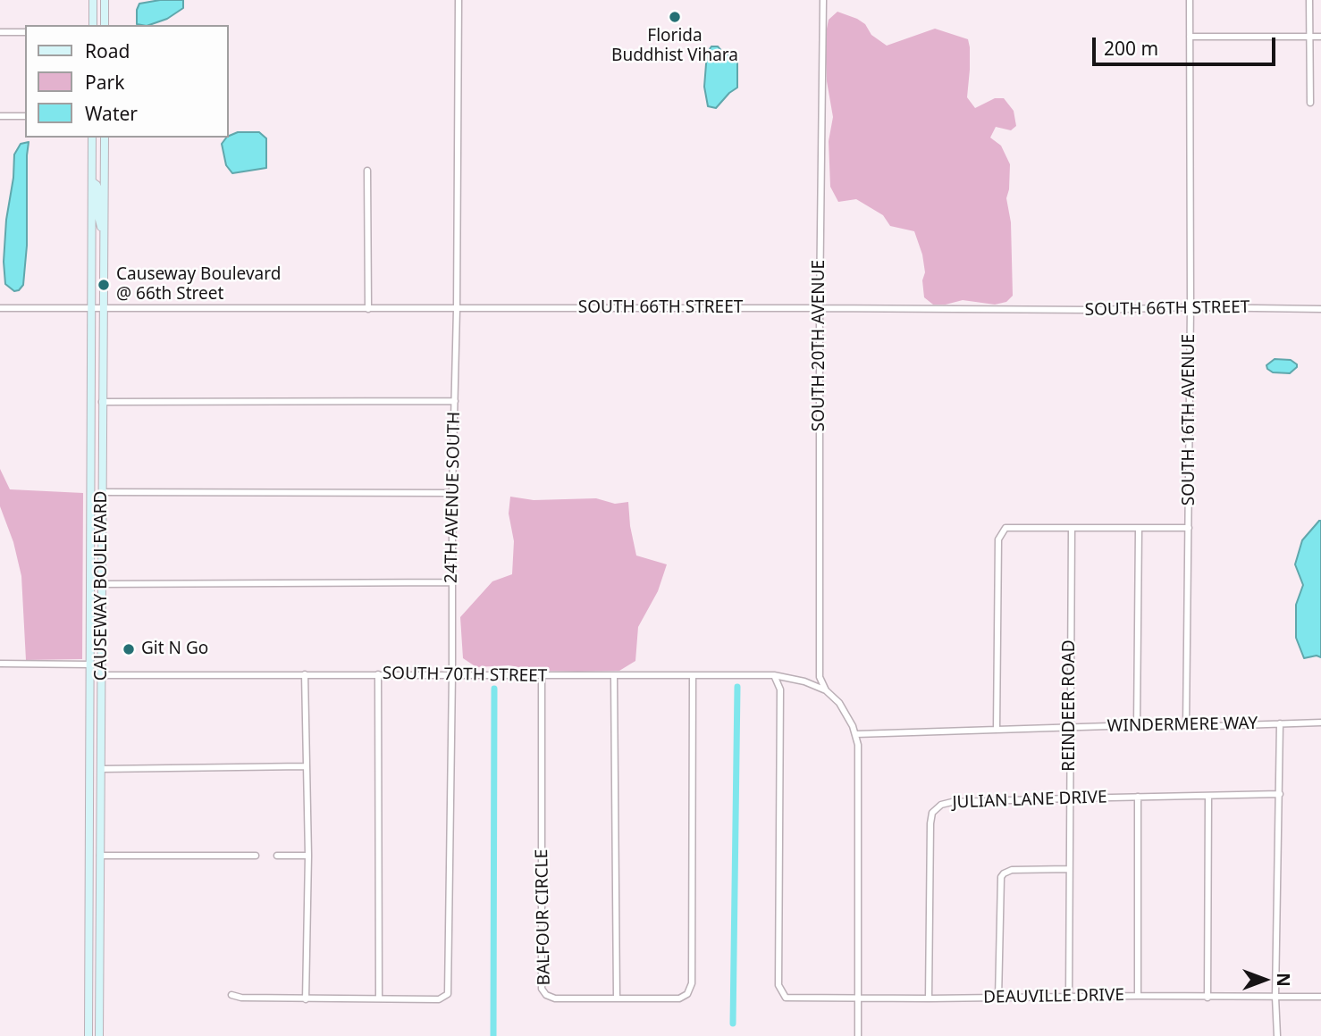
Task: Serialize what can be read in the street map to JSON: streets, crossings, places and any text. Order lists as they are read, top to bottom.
{
  "streets": {
    "main road": ["CAUSEWAY BOULEVARD"],
    "street": [
      "SOUTH 66TH STREET",
      "SOUTH 20TH AVENUE",
      "SOUTH 16TH AVENUE",
      "24TH AVENUE SOUTH",
      "SOUTH 70TH STREET",
      "REINDEER ROAD",
      "WINDERMERE WAY",
      "JULIAN LANE DRIVE",
      "BALFOUR CIRCLE",
      "DEAUVILLE DRIVE"
    ]
  },
  "crossings": [
    ["SOUTH 66TH STREET", "SOUTH 20TH AVENUE"],
    ["SOUTH 66TH STREET", "SOUTH 16TH AVENUE"],
    ["SOUTH 66TH STREET", "24TH AVENUE SOUTH"],
    ["SOUTH 66TH STREET", "CAUSEWAY BOULEVARD"],
    ["SOUTH 20TH AVENUE", "SOUTH 70TH STREET"],
    ["SOUTH 16TH AVENUE", "WINDERMERE WAY"],
    ["24TH AVENUE SOUTH", "SOUTH 70TH STREET"],
    ["CAUSEWAY BOULEVARD", "SOUTH 70TH STREET"],
    ["SOUTH 70TH STREET", "BALFOUR CIRCLE"],
    ["SOUTH 70TH STREET", "DEAUVILLE DRIVE"],
    ["REINDEER ROAD", "WINDERMERE WAY"],
    ["REINDEER ROAD", "JULIAN LANE DRIVE"],
    ["REINDEER ROAD", "DEAUVILLE DRIVE"],
    ["JULIAN LANE DRIVE", "DEAUVILLE DRIVE"]
  ],
  "places": ["Florida Buddhist Vihara", "Causeway Boulevard @ 66th Street", "Git N Go"],
  "legend": ["Road", "Park", "Water"],
  "scale_bar": "200 m",
  "north": "right"
}
